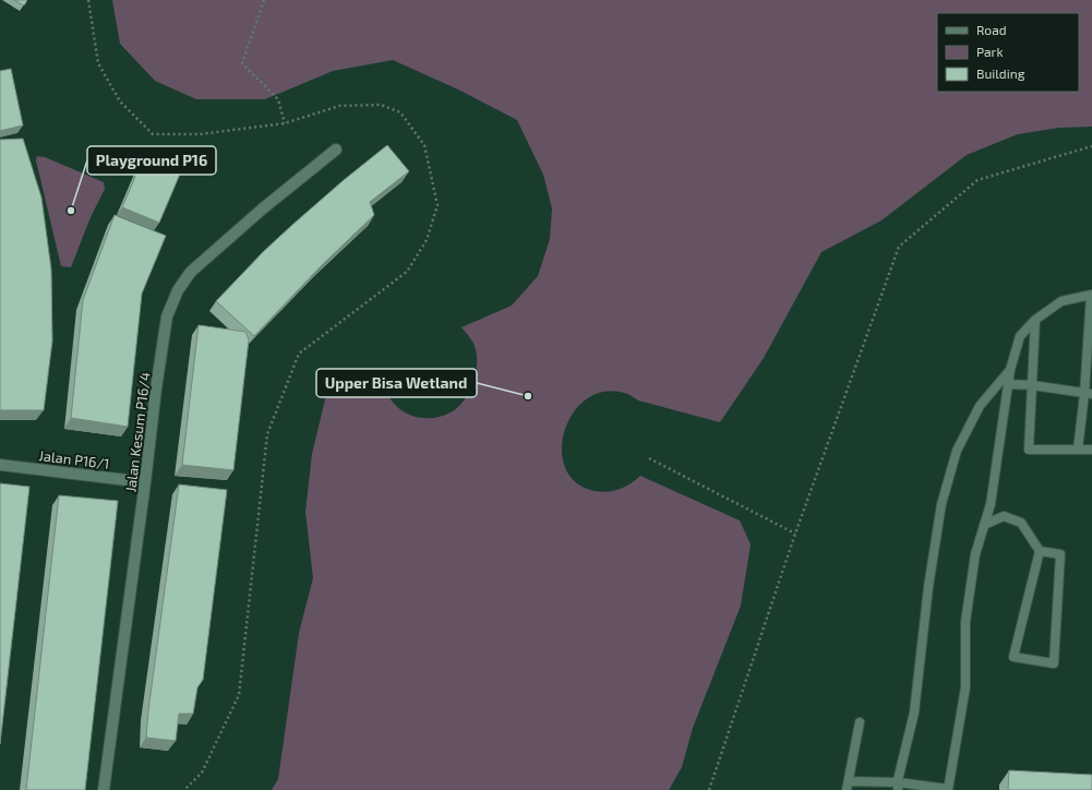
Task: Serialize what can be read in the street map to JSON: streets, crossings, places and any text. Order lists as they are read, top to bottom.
{
  "streets": {
    "street": ["Jalan Kesum P16/4", "Jalan P16/1"]
  },
  "crossings": [
    ["Jalan Kesum P16/4", "Jalan P16/1"]
  ],
  "places": ["Playground P16", "Upper Bisa Wetland"],
  "legend": ["Road", "Park", "Building"]
}
